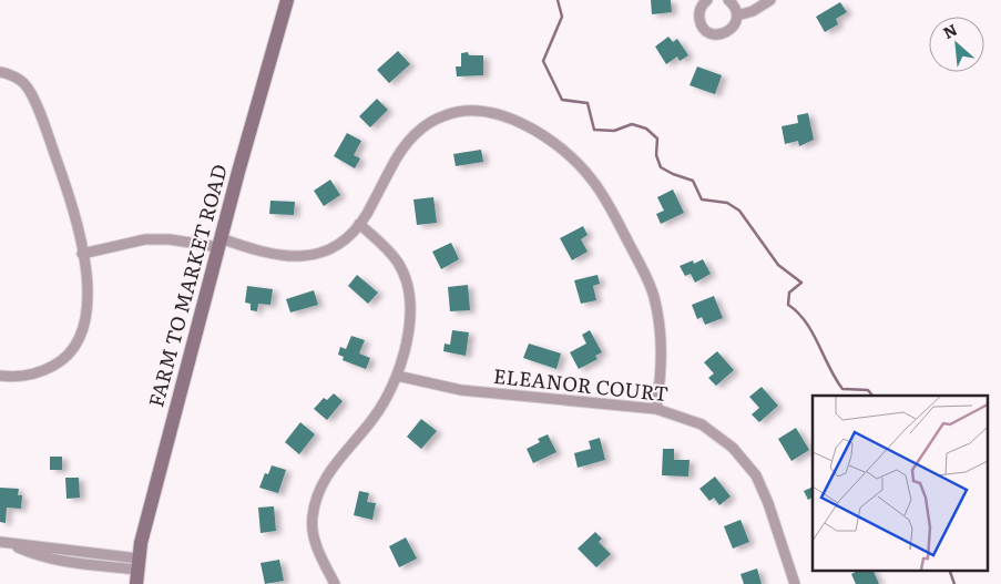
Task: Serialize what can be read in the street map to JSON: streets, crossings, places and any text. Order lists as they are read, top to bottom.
{
  "streets": {
    "street": ["FARM TO MARKET ROAD", "ELEANOR COURT"]
  },
  "north": "top left"
}
